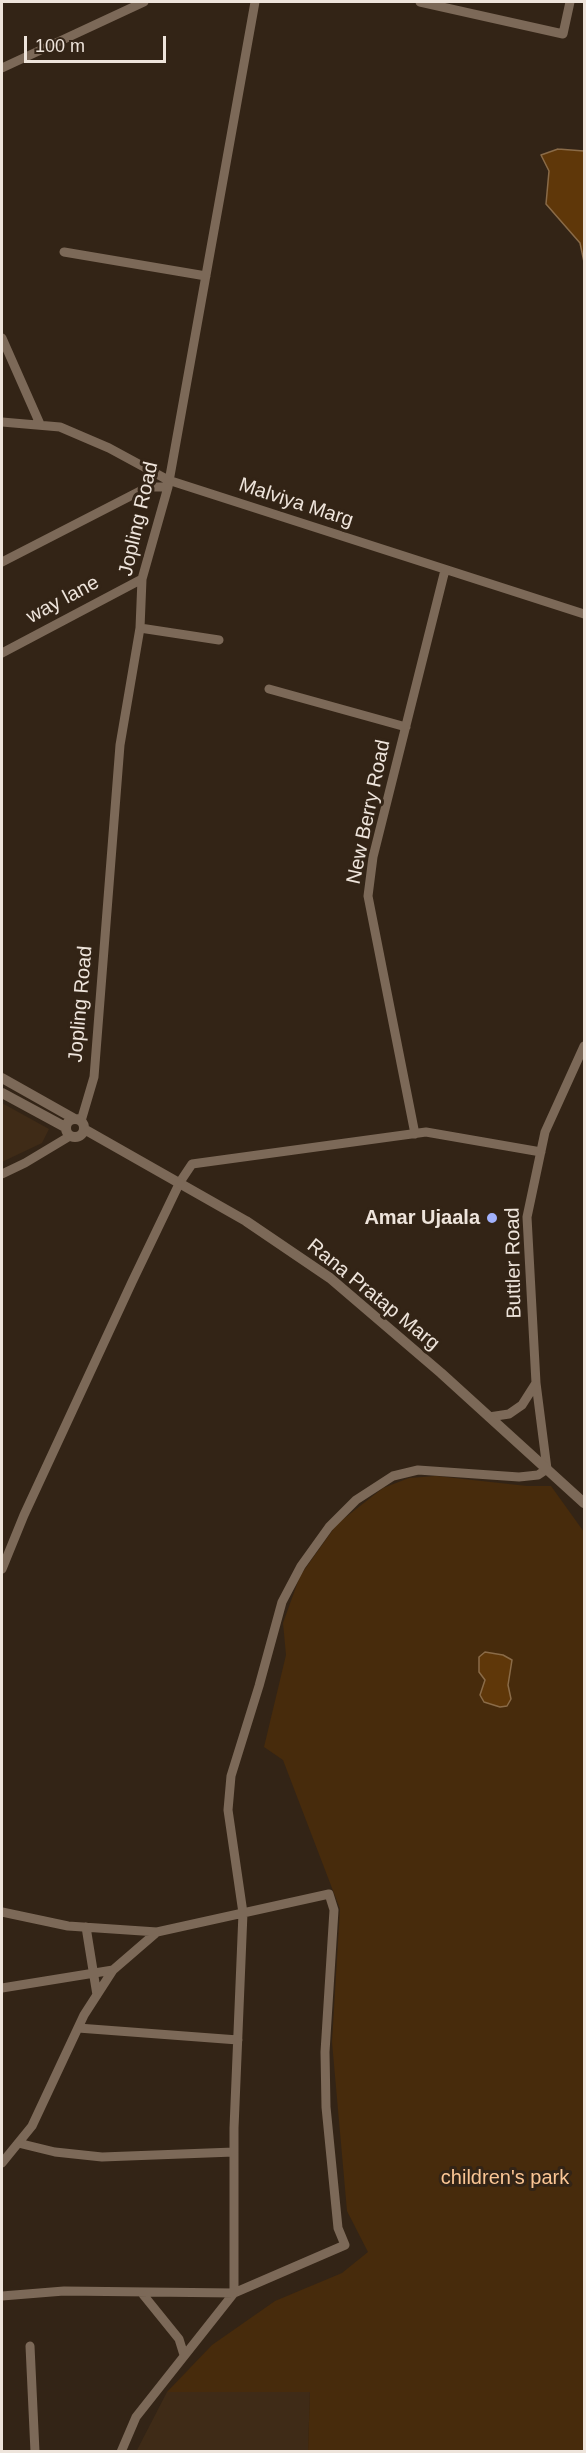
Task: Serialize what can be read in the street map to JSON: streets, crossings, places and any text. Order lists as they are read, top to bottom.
{
  "streets": {
    "street": [
      "Malviya Marg",
      "Jopling Road",
      "way lane",
      "New Berry Road",
      "Buttler Road",
      "Rana Pratap Marg"
    ]
  },
  "crossings": [
    ["Malviya Marg", "Jopling Road"],
    ["Malviya Marg", "New Berry Road"],
    ["Jopling Road", "way lane"],
    ["Jopling Road", "Rana Pratap Marg"],
    ["Buttler Road", "Rana Pratap Marg"]
  ],
  "parks": ["children's park"],
  "places": ["Amar Ujaala"],
  "scale_bar": "100 m"
}
